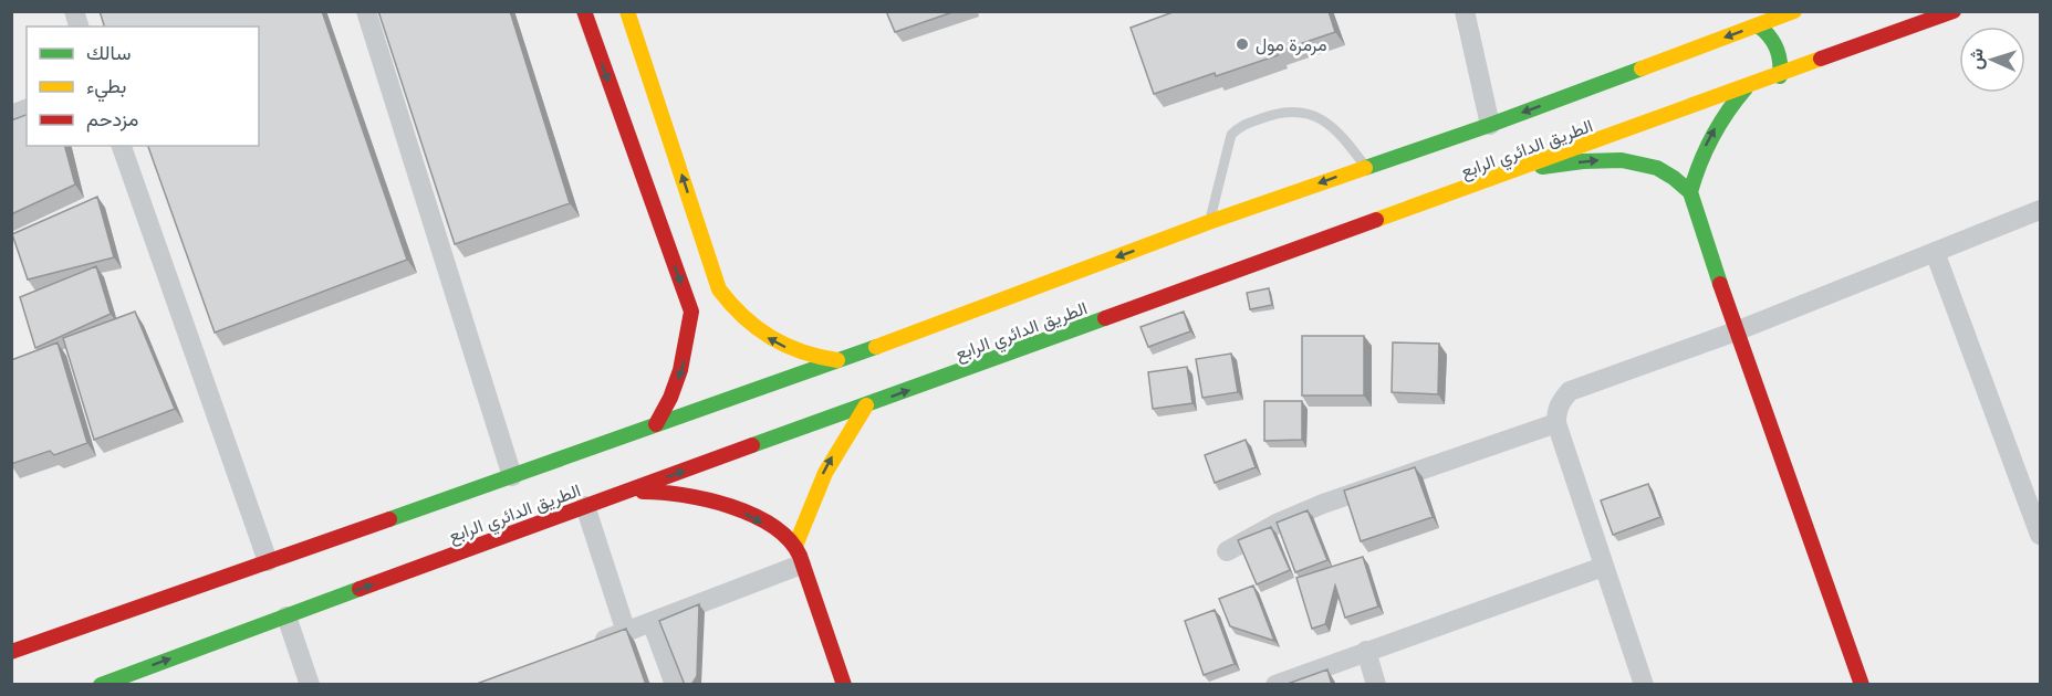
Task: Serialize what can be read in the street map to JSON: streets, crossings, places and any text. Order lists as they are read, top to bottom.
{
  "streets": {
    "main road": ["الطريق الدائري الرابع"]
  },
  "places": ["مرمرة مول"],
  "legend": ["سالك", "بطيء", "مزدحم"],
  "north": "left"
}
